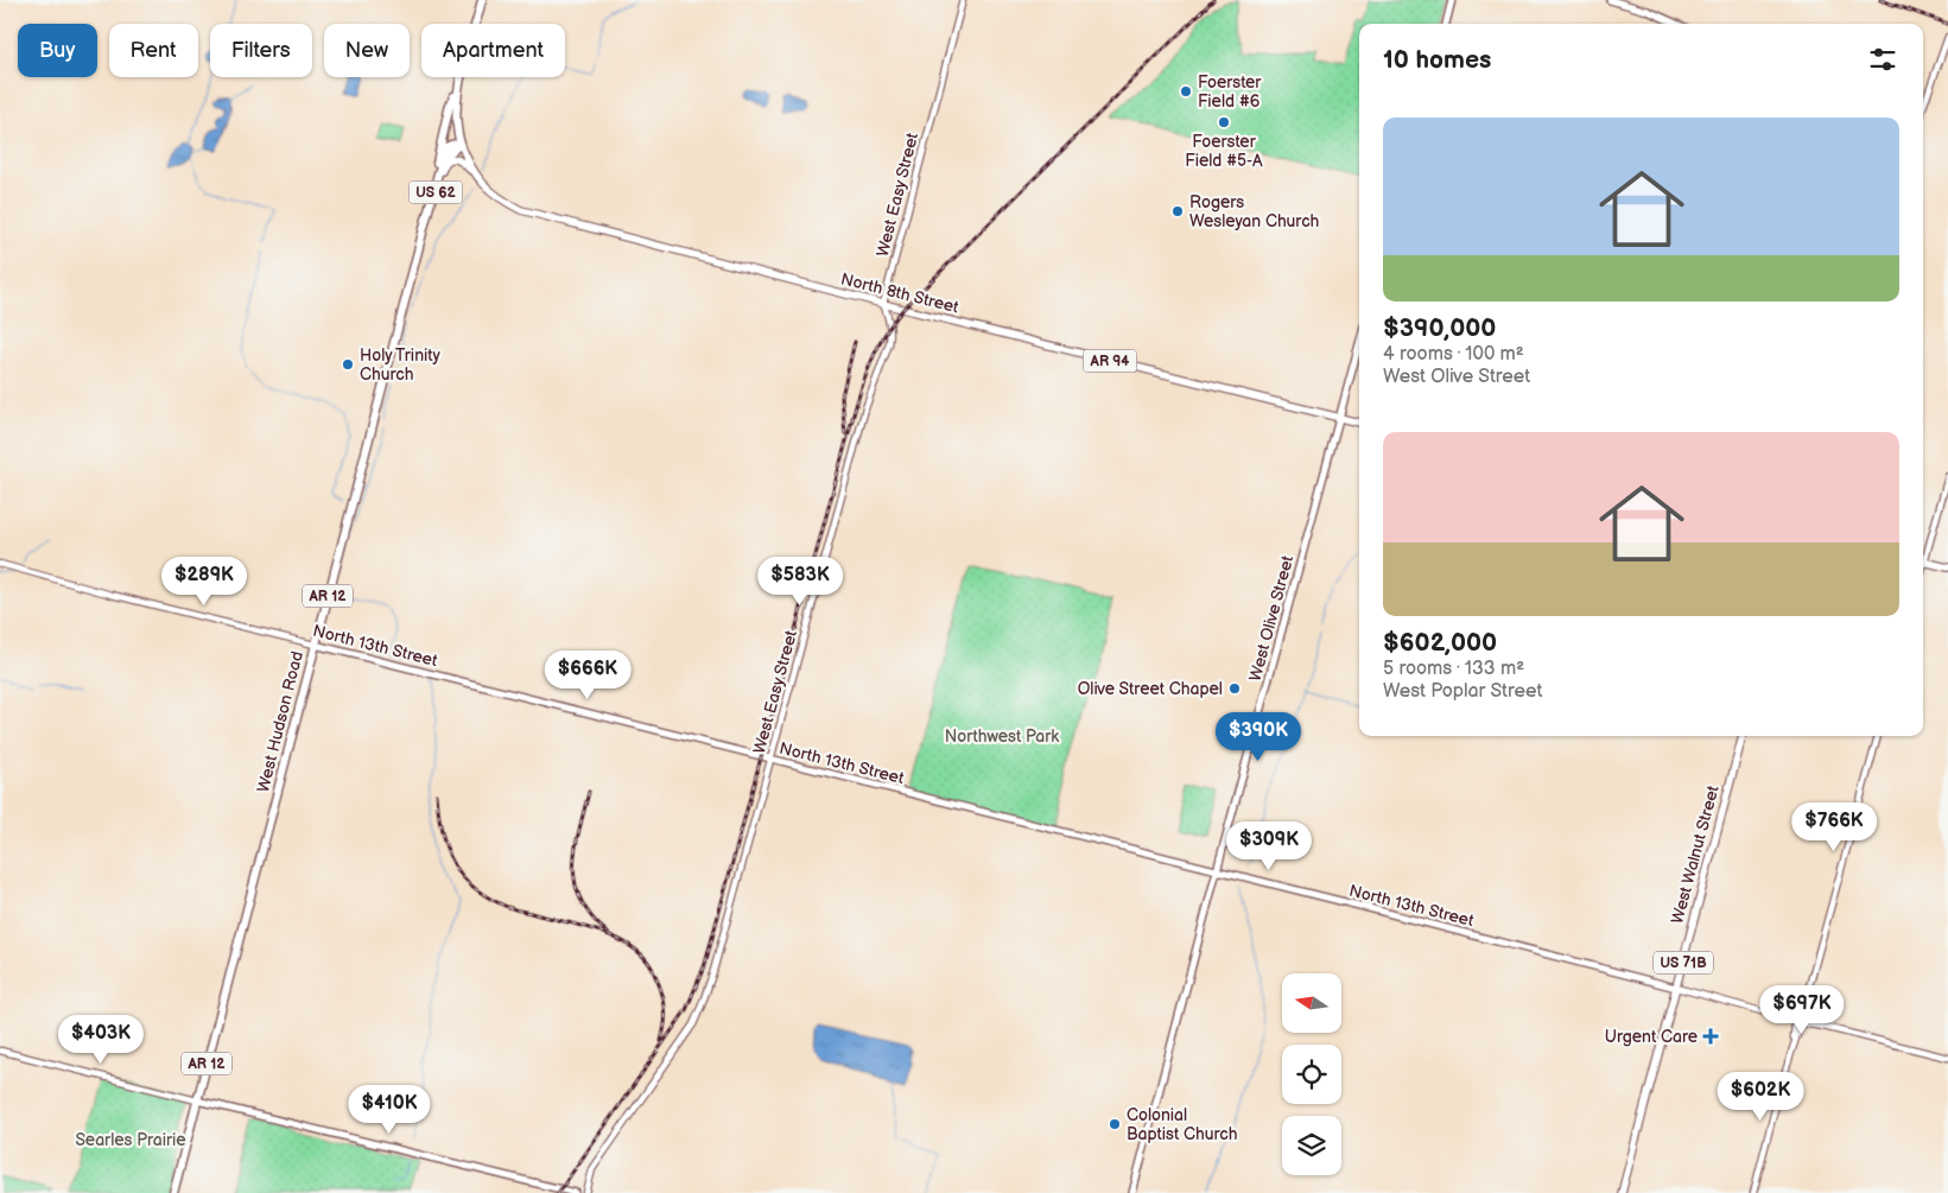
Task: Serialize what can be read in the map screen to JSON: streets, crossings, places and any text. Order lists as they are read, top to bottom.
{
  "streets": {
    "highway": ["US 62", "AR 12", "West Hudson Road"],
    "main road": [
      "North 8th Street",
      "AR 94",
      "West Olive Street",
      "North 13th Street",
      "West Walnut Street",
      "US 71B"
    ],
    "street": ["West Easy Street"]
  },
  "crossings": [
    ["West Easy Street", "North 8th Street"],
    ["West Easy Street", "North 13th Street"],
    ["North 8th Street", "West Olive Street"],
    ["North 8th Street", "West Hudson Road"],
    ["West Olive Street", "North 13th Street"],
    ["North 13th Street", "West Hudson Road"],
    ["North 13th Street", "West Walnut Street"]
  ],
  "parks": ["Northwest Park", "Searles Prairie"],
  "places": {
    "other": [
      "Foerster Field #6",
      "Foerster Field #5-A",
      "Rogers Wesleyan Church",
      "Holy Trinity Church",
      "Olive Street Chapel",
      "Colonial Baptist Church"
    ],
    "health": ["Urgent Care"]
  },
  "north": "left",
  "page": {
    "chip": [
      "Buy",
      "Rent",
      "Filters",
      "New",
      "Apartment"
    ],
    "heading": "10 homes",
    "list": [
      {
        "name": "$390,000",
        "note": "4 rooms · 100 m² · West Olive Street"
      },
      {
        "name": "$602,000",
        "note": "5 rooms · 133 m² · West Poplar Street"
      }
    ],
    "price": [
      "$289K",
      "$583K",
      "$666K",
      "$390K",
      "$766K",
      "$309K",
      "$697K",
      "$403K",
      "$602K",
      "$410K"
    ]
  }
}
